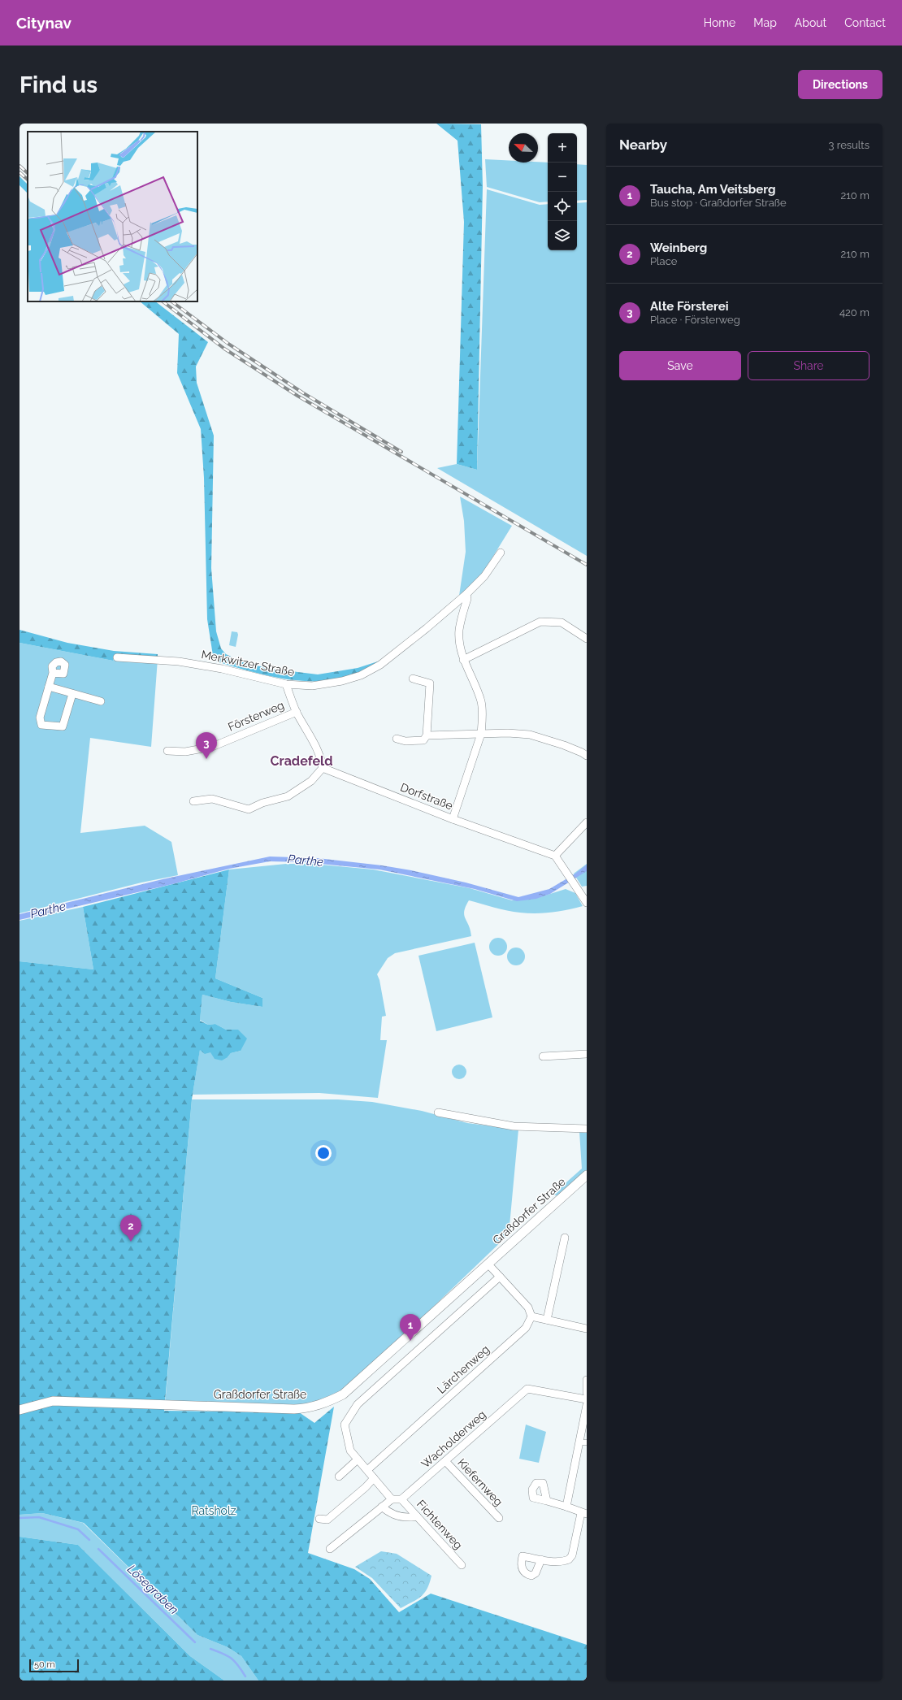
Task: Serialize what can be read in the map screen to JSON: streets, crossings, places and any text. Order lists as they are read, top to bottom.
{
  "streets": {
    "street": [
      "Merkwitzer Straße",
      "Försterweg",
      "Dorfstraße",
      "Graßdorfer Straße",
      "Lärchenweg",
      "Wacholderweg",
      "Kiefernweg",
      "Fichtenweg"
    ]
  },
  "crossings": [
    ["Wacholderweg", "Kiefernweg"],
    ["Wacholderweg", "Fichtenweg"]
  ],
  "districts": ["Cradefeld"],
  "water": ["Parthe", "Lösegraben"],
  "parks": ["Ratsholz"],
  "scale_bar": "50 m",
  "north": "top left",
  "page": {
    "header": "Citynav",
    "nav": [
      "Home",
      "Map",
      "About",
      "Contact"
    ],
    "buttons": [
      "Directions",
      ["Save", "Share"]
    ],
    "title": "Find us",
    "heading": ["Nearby", "3 results"],
    "map_buttons": ["+", "−"],
    "list": [
      {
        "mark": "1",
        "name": "Taucha, Am Veitsberg",
        "note": "Bus stop · Graßdorfer Straße",
        "value": "210 m"
      },
      {
        "mark": "2",
        "name": "Weinberg",
        "note": "Place",
        "value": "210 m"
      },
      {
        "mark": "3",
        "name": "Alte Försterei",
        "note": "Place · Försterweg",
        "value": "420 m"
      }
    ],
    "pins": ["3", "2", "1"],
    "scale": "50 m"
  }
}
